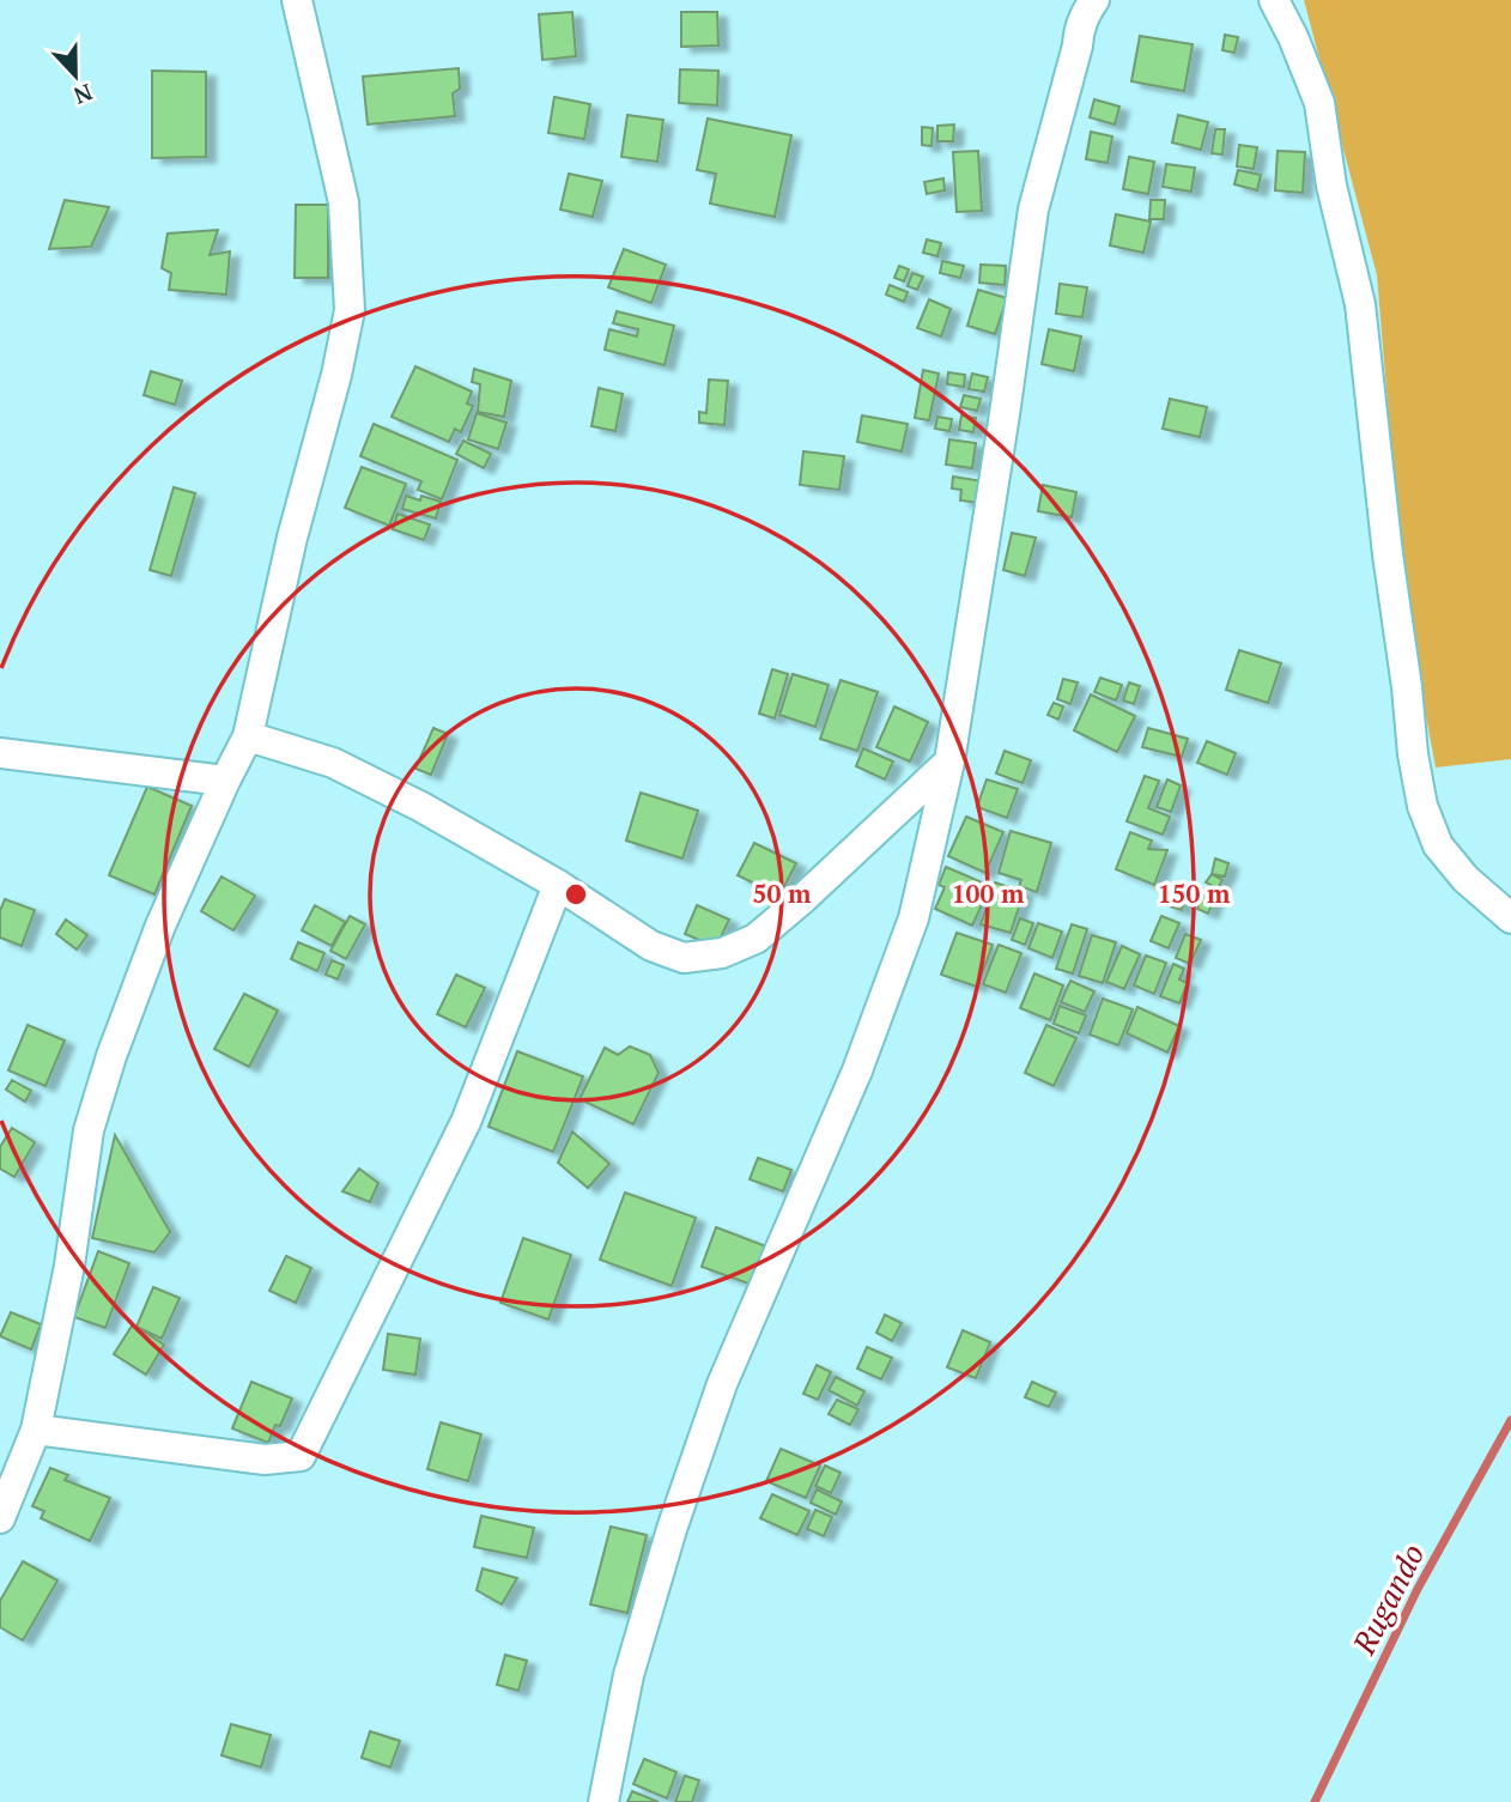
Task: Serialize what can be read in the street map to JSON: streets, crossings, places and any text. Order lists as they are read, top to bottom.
{
  "water": ["Rugando"],
  "north": "bottom",
  "rings": ["50 m", "100 m", "150 m"]
}
